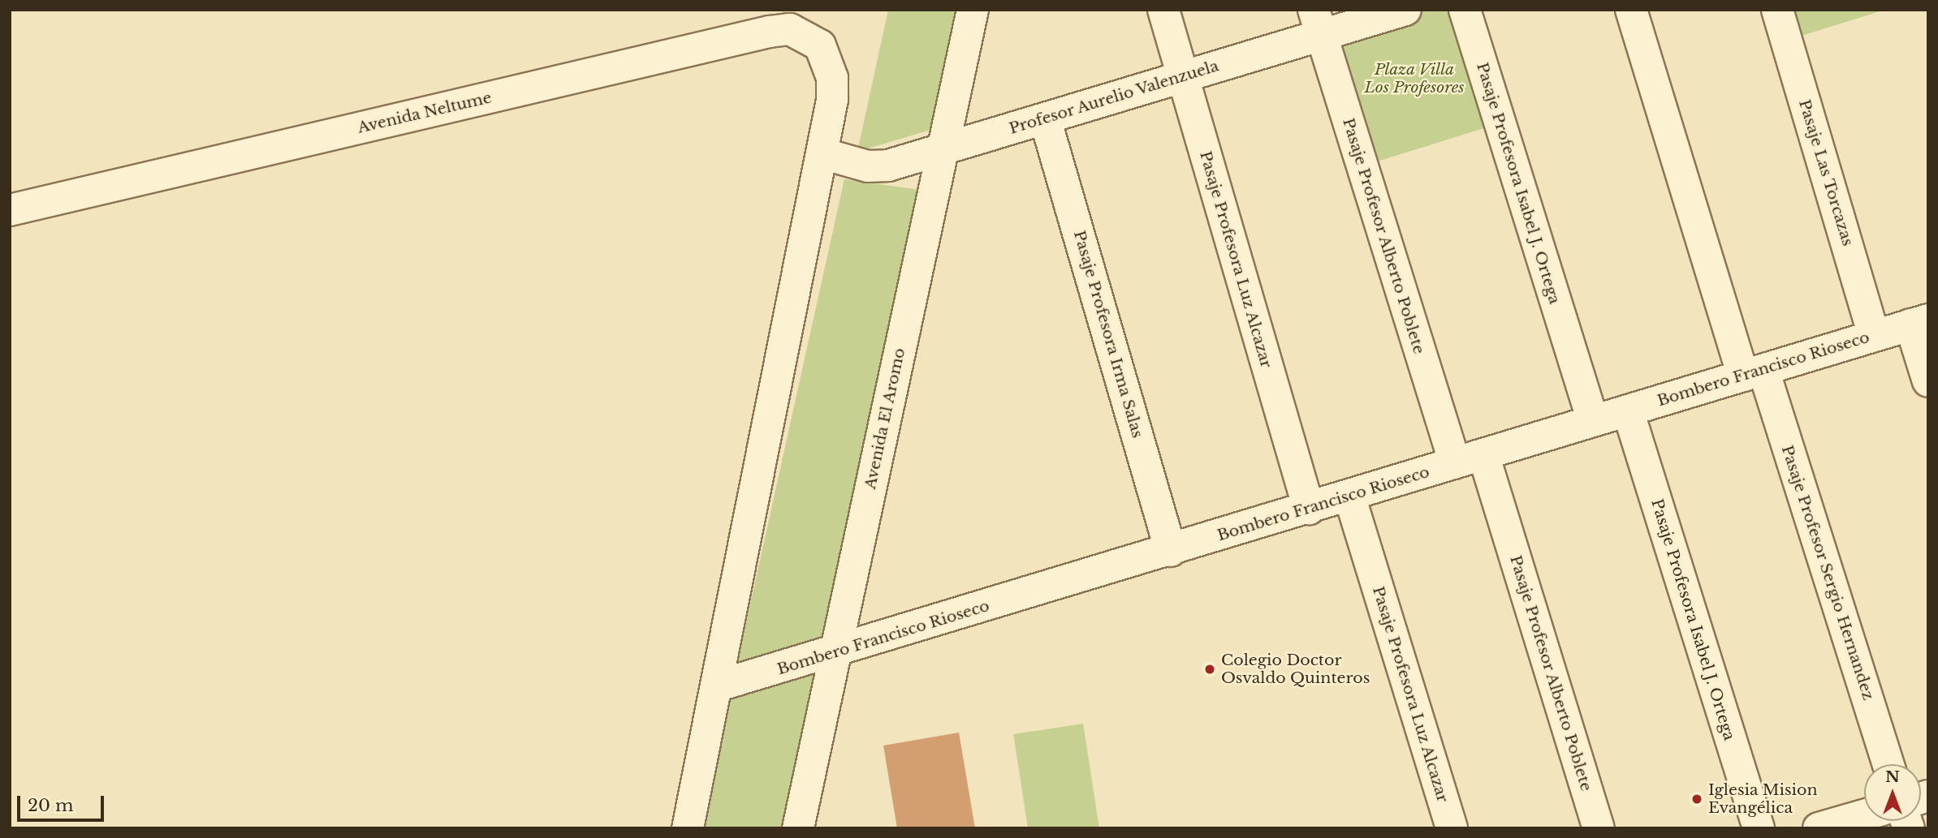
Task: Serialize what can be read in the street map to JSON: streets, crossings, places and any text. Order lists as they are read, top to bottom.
{
  "streets": {
    "street": [
      "Profesor Aurelio Valenzuela",
      "Avenida Neltume",
      "Pasaje Las Torcazas",
      "Pasaje Profesora Isabel J. Ortega",
      "Pasaje Profesor Alberto Poblete",
      "Pasaje Profesora Luz Alcazar",
      "Pasaje Profesora Irma Salas",
      "Bombero Francisco Rioseco",
      "Avenida El Aromo",
      "Pasaje Profesor Sergio Hernandez"
    ]
  },
  "crossings": [
    ["Profesor Aurelio Valenzuela", "Avenida Neltume"],
    ["Profesor Aurelio Valenzuela", "Pasaje Profesor Alberto Poblete"],
    ["Profesor Aurelio Valenzuela", "Pasaje Profesora Luz Alcazar"],
    ["Profesor Aurelio Valenzuela", "Pasaje Profesora Irma Salas"],
    ["Profesor Aurelio Valenzuela", "Avenida El Aromo"],
    ["Pasaje Las Torcazas", "Bombero Francisco Rioseco"],
    ["Pasaje Profesora Isabel J. Ortega", "Bombero Francisco Rioseco"],
    ["Pasaje Profesor Alberto Poblete", "Bombero Francisco Rioseco"],
    ["Pasaje Profesora Luz Alcazar", "Bombero Francisco Rioseco"],
    ["Pasaje Profesora Irma Salas", "Bombero Francisco Rioseco"],
    ["Bombero Francisco Rioseco", "Avenida El Aromo"],
    ["Bombero Francisco Rioseco", "Pasaje Profesor Sergio Hernandez"]
  ],
  "parks": ["Plaza Villa Los Profesores"],
  "places": ["Colegio Doctor Osvaldo Quinteros", "Iglesia Mision Evangélica"],
  "scale_bar": "20 m",
  "north": "top"
}
